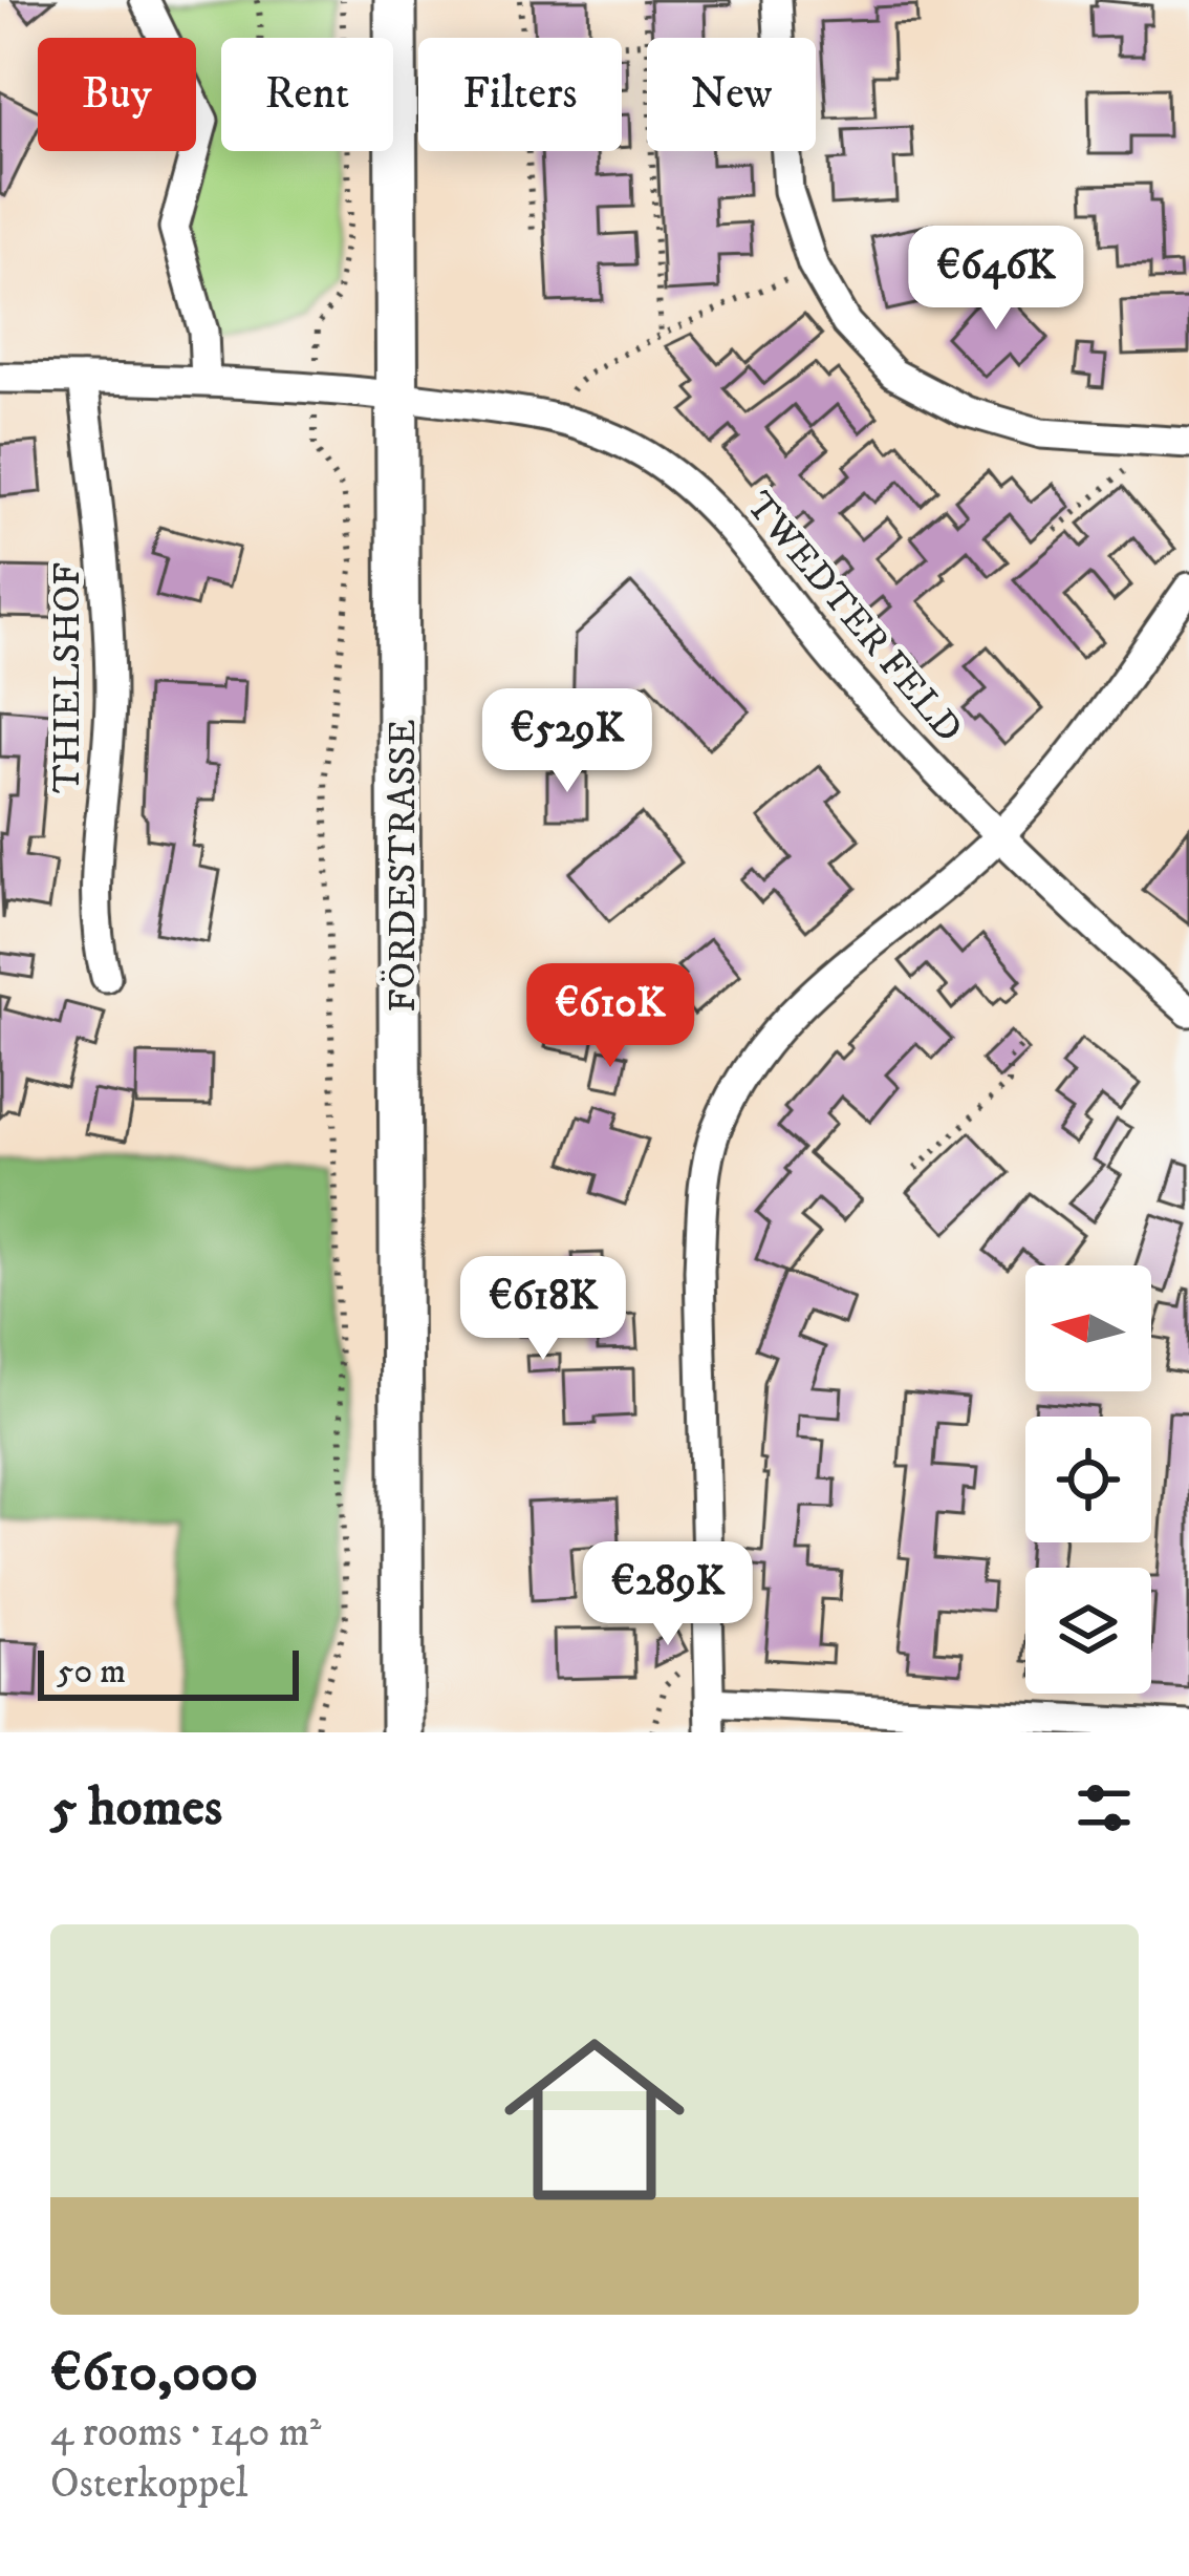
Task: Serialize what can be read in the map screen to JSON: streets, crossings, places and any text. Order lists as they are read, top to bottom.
{
  "streets": {
    "main road": ["FÖRDESTRASSE"],
    "street": ["TWEDTER FELD", "THIELSHOF"]
  },
  "crossings": [
    ["TWEDTER FELD", "THIELSHOF"],
    ["TWEDTER FELD", "FÖRDESTRASSE"]
  ],
  "scale_bar": "50 m",
  "north": "left",
  "page": {
    "chip": [
      "Buy",
      "Rent",
      "Filters",
      "New"
    ],
    "price": [
      "€646K",
      "€529K",
      "€610K",
      "€618K",
      "€289K"
    ],
    "scale": "50 m",
    "heading": "5 homes",
    "list": [
      {
        "name": "€610,000",
        "note": "4 rooms · 140 m² · Osterkoppel"
      }
    ]
  }
}
